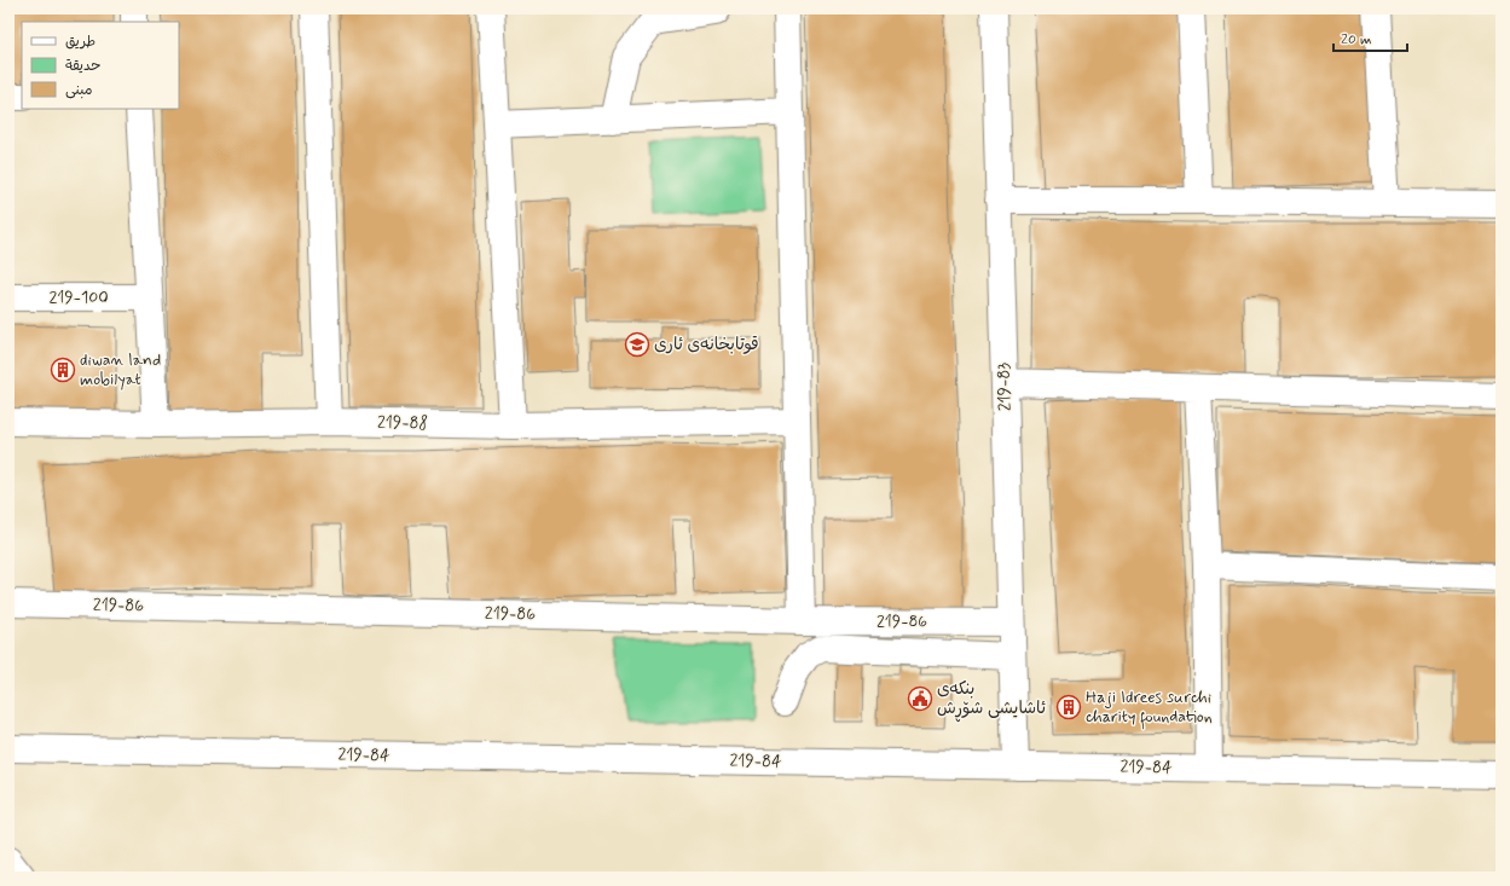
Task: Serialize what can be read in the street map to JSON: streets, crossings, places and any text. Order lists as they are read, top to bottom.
{
  "streets": {
    "street": [
      "219-100",
      "219-83",
      "219-88",
      "219-86",
      "219-84"
    ]
  },
  "crossings": [
    ["219-83", "219-86"],
    ["219-83", "219-84"]
  ],
  "places": {
    "school or university": ["قوتابخانەی ئاری"],
    "building": ["diwan land mobilyat", "Haji Idrees surchi charity foundation"],
    "public building": ["بنکەی ئاشایشی شۆڕش"]
  },
  "legend": ["طريق", "حديقة", "مبنى"],
  "scale_bar": "20 m"
}
